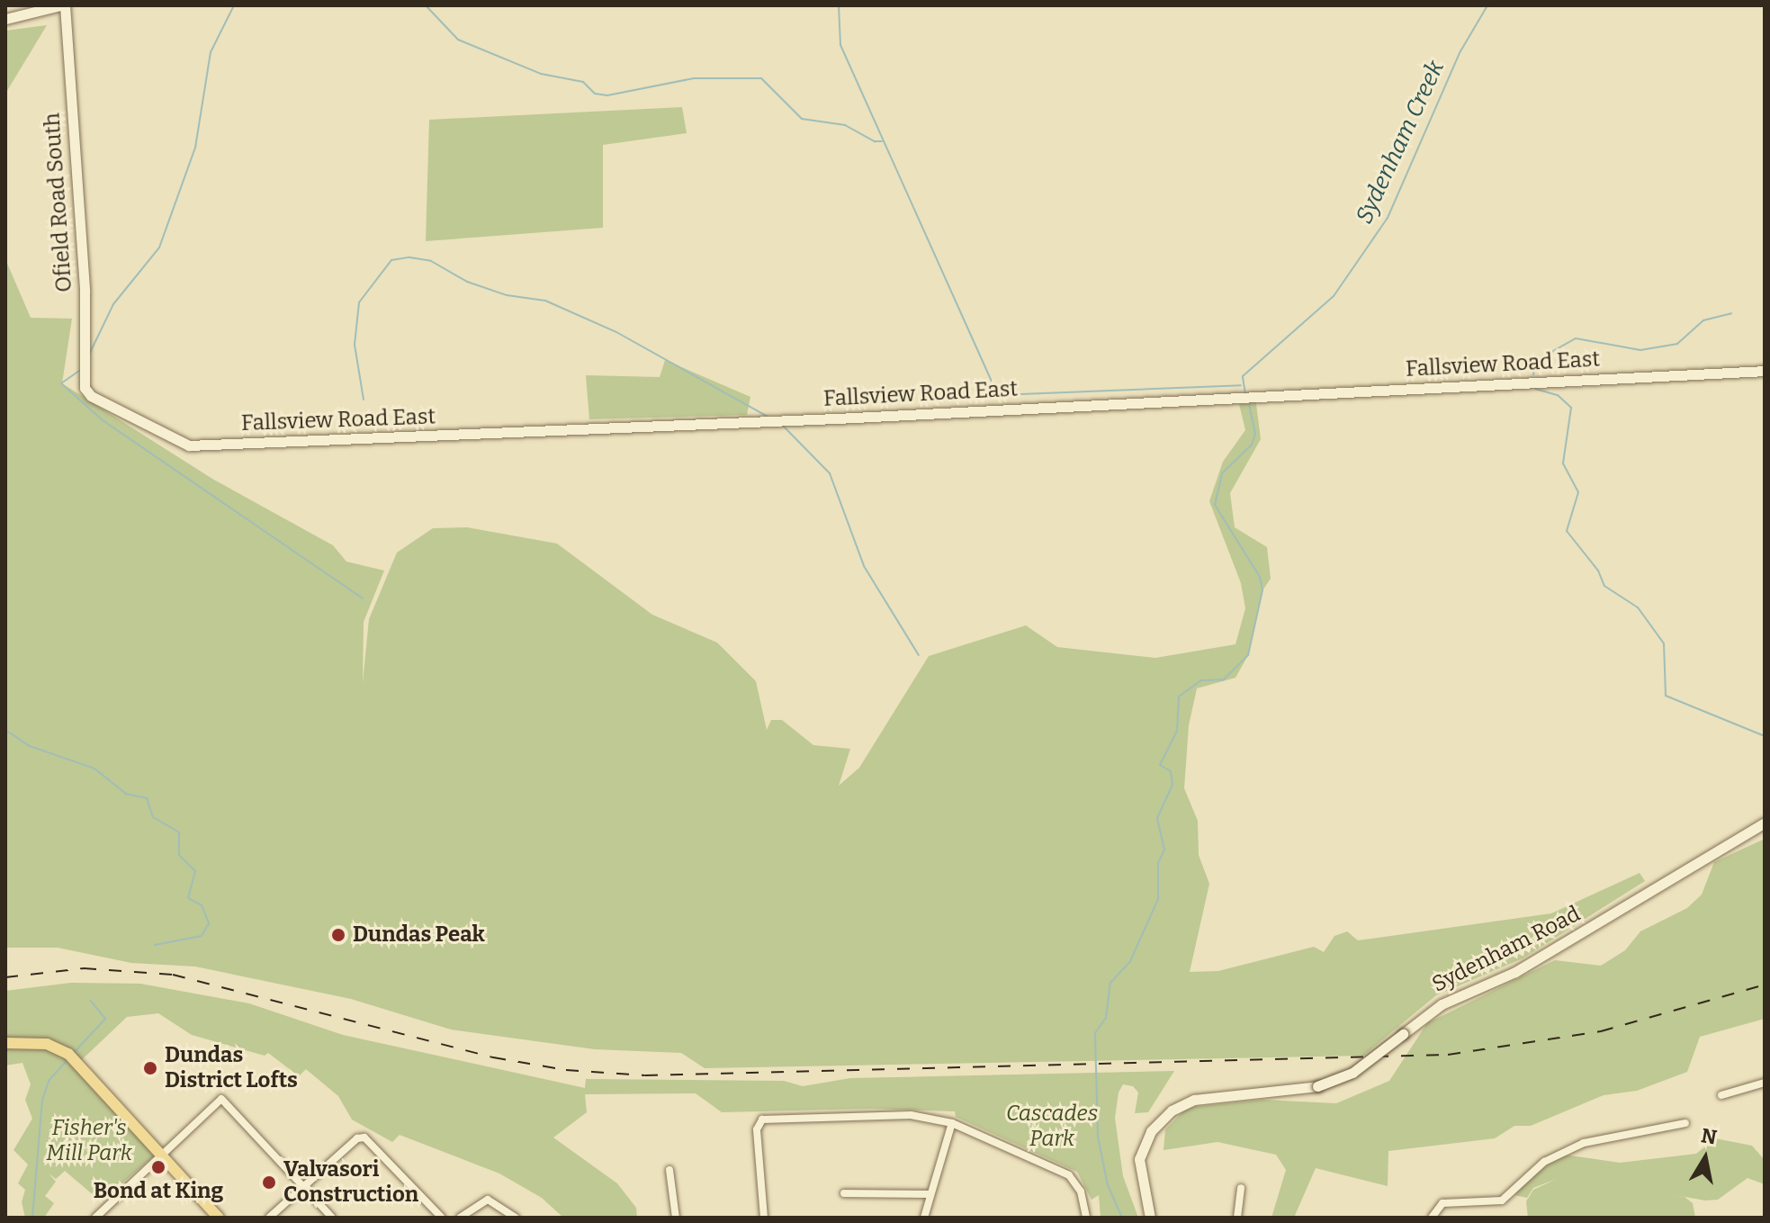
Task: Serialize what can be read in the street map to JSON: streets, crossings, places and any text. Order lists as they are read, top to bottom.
{
  "streets": {
    "street": ["Ofield Road South", "Fallsview Road East", "Sydenham Road"]
  },
  "crossings": [
    ["Ofield Road South", "Fallsview Road East"]
  ],
  "water": ["Sydenham Creek"],
  "parks": ["Cascades Park", "Fisher's Mill Park"],
  "places": [
    "Dundas Peak",
    "Dundas District Lofts",
    "Bond at King",
    "Valvasori Construction"
  ],
  "north": "top"
}
